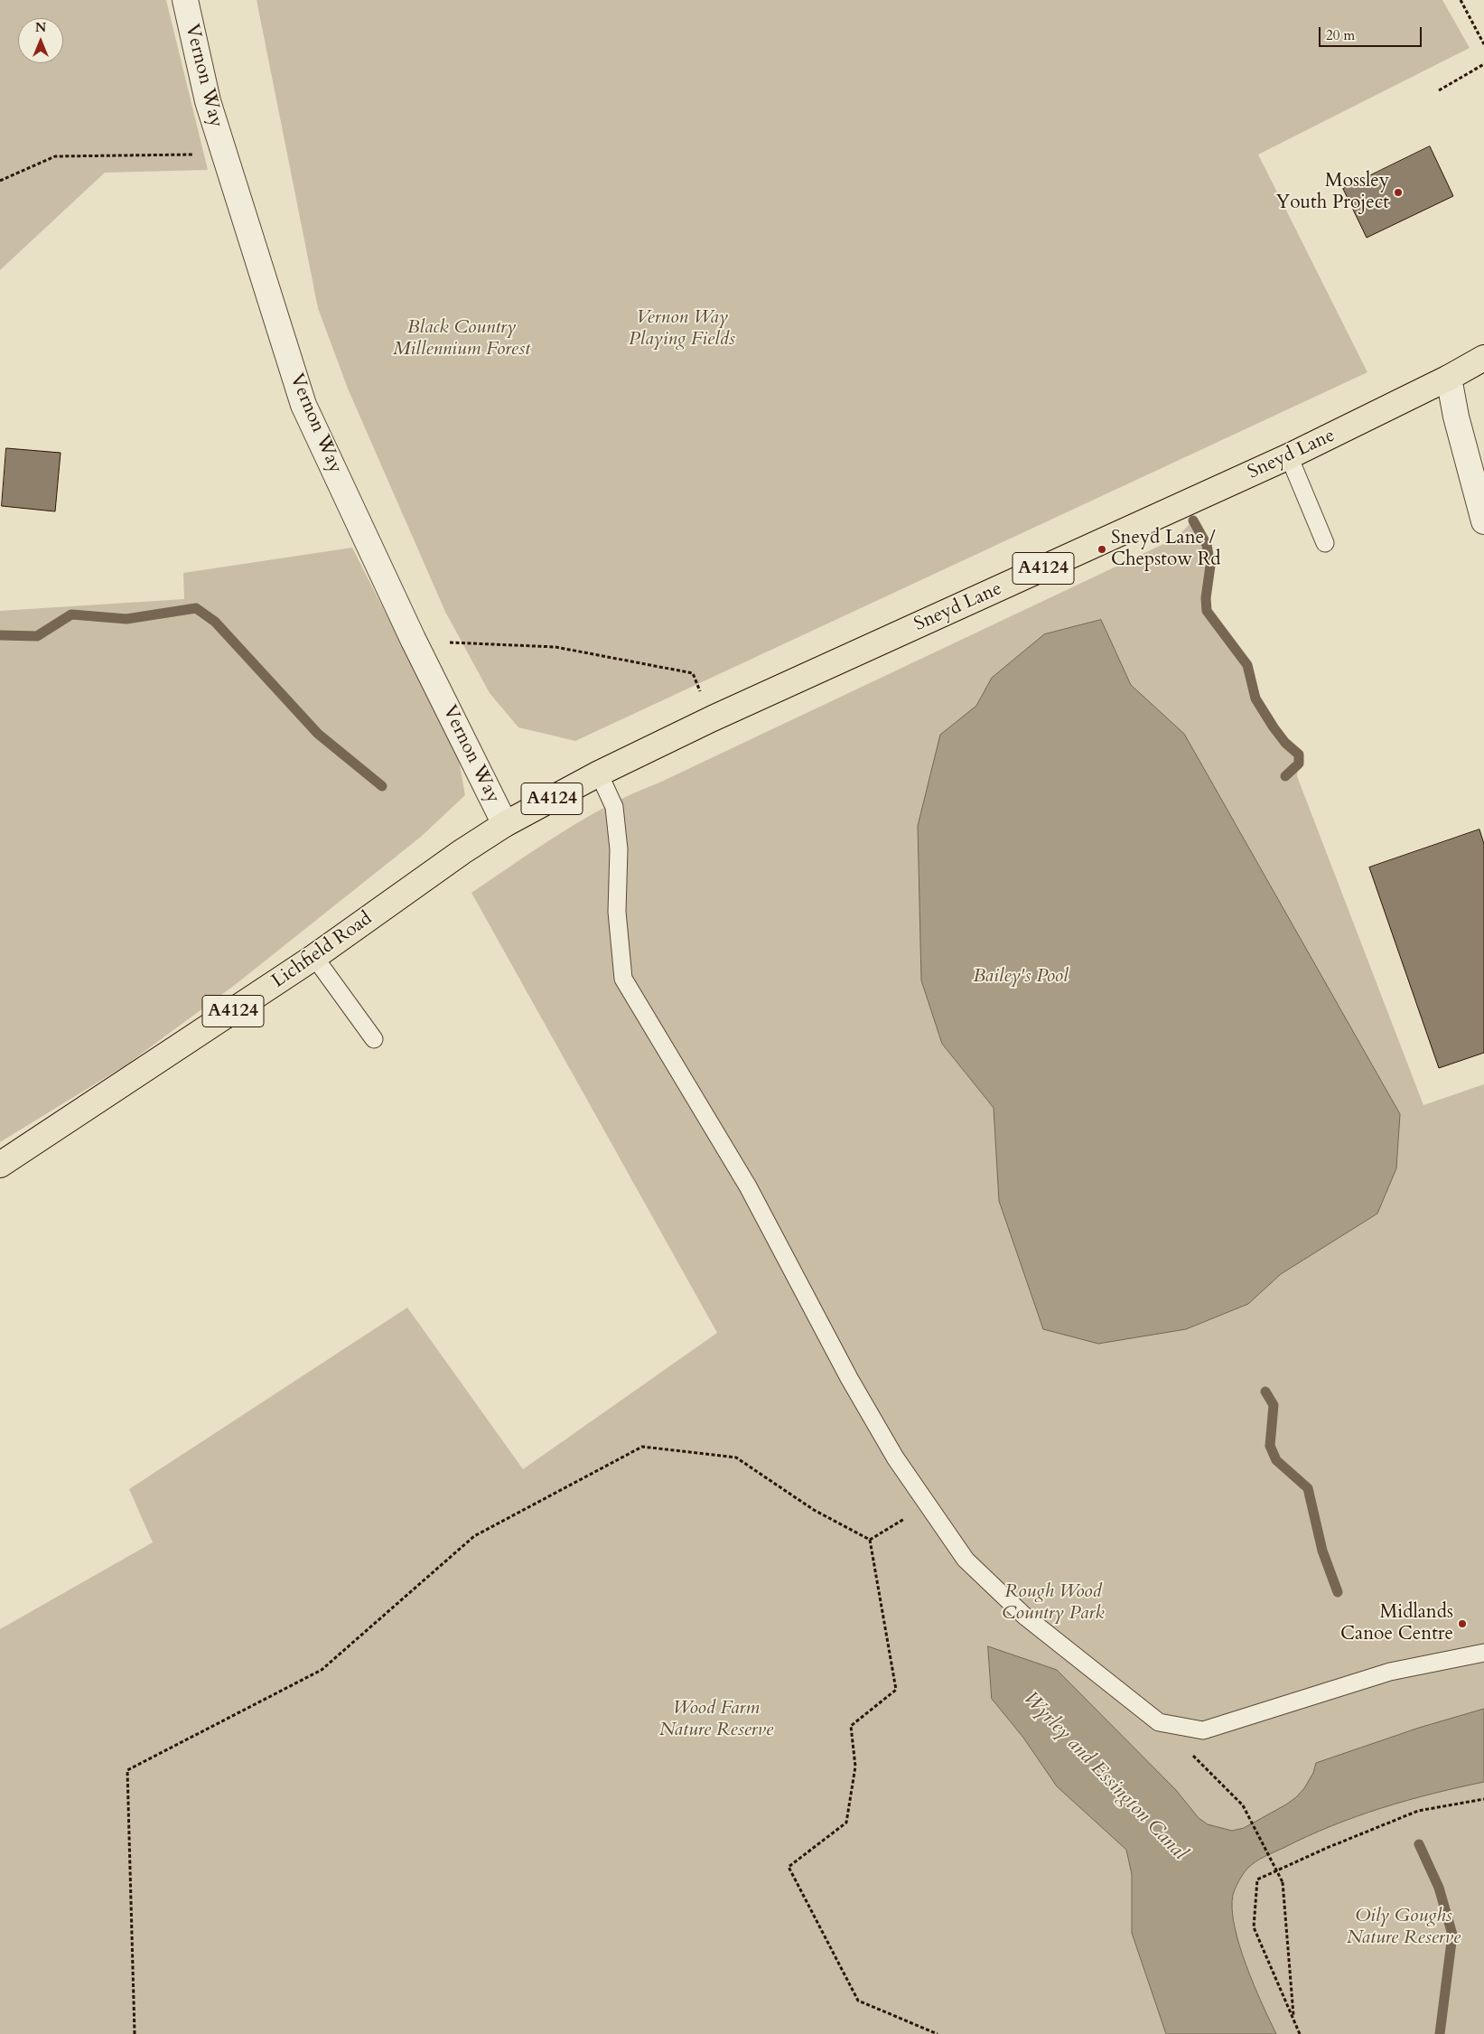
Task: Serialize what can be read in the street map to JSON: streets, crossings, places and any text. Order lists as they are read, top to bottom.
{
  "streets": {
    "main road": ["Sneyd Lane", "A4124", "Lichfield Road"],
    "street": ["Vernon Way"]
  },
  "crossings": [
    ["Vernon Way", "Sneyd Lane"],
    ["Sneyd Lane", "Lichfield Road"]
  ],
  "water": ["Wyrley and Essington Canal"],
  "parks": [
    "Vernon Way Playing Fields",
    "Black Country Millennium Forest",
    "Bailey's Pool",
    "Rough Wood Country Park",
    "Wood Farm Nature Reserve",
    "Oily Goughs Nature Reserve"
  ],
  "places": ["Mossley Youth Project", "Sneyd Lane / Chepstow Rd", "Midlands Canoe Centre"],
  "scale_bar": "20 m",
  "north": "top"
}
